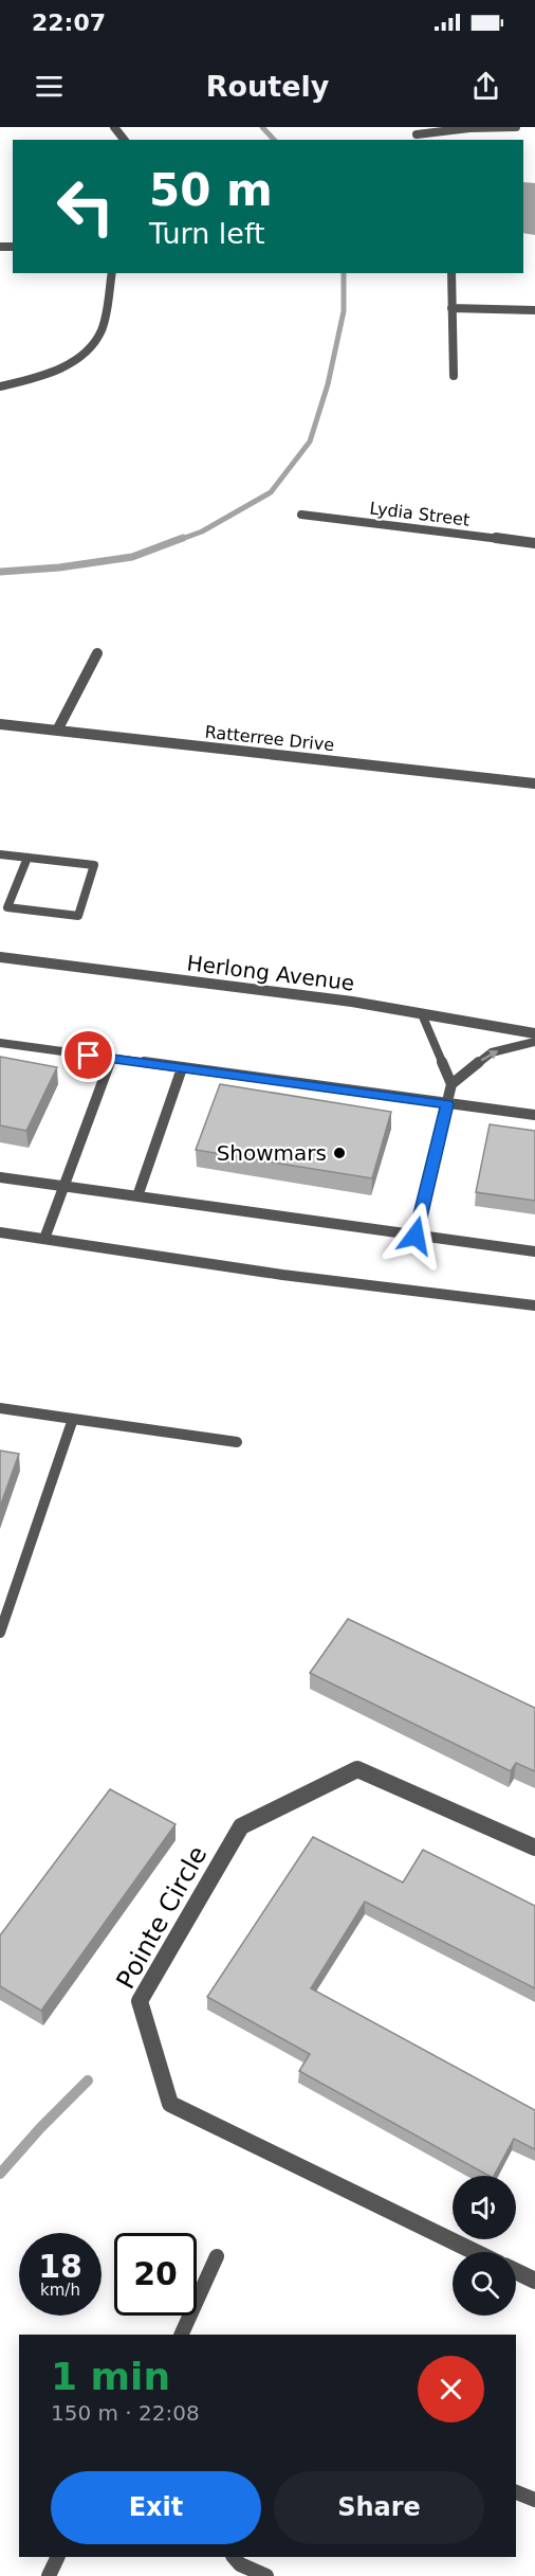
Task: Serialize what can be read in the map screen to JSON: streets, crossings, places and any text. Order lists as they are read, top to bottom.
{
  "streets": {
    "street": [
      "Lydia Street",
      "Ratterree Drive",
      "Herlong Avenue",
      "Pointe Circle"
    ]
  },
  "places": ["Showmars"],
  "page": {
    "status": "22:07",
    "header": "Routely",
    "turn": ["50 m", "Turn left"],
    "speed": "18 km/h",
    "limit": "20",
    "heading": ["1 min", "150 m · 22:08"],
    "buttons": ["Exit", "Share"]
  }
}
